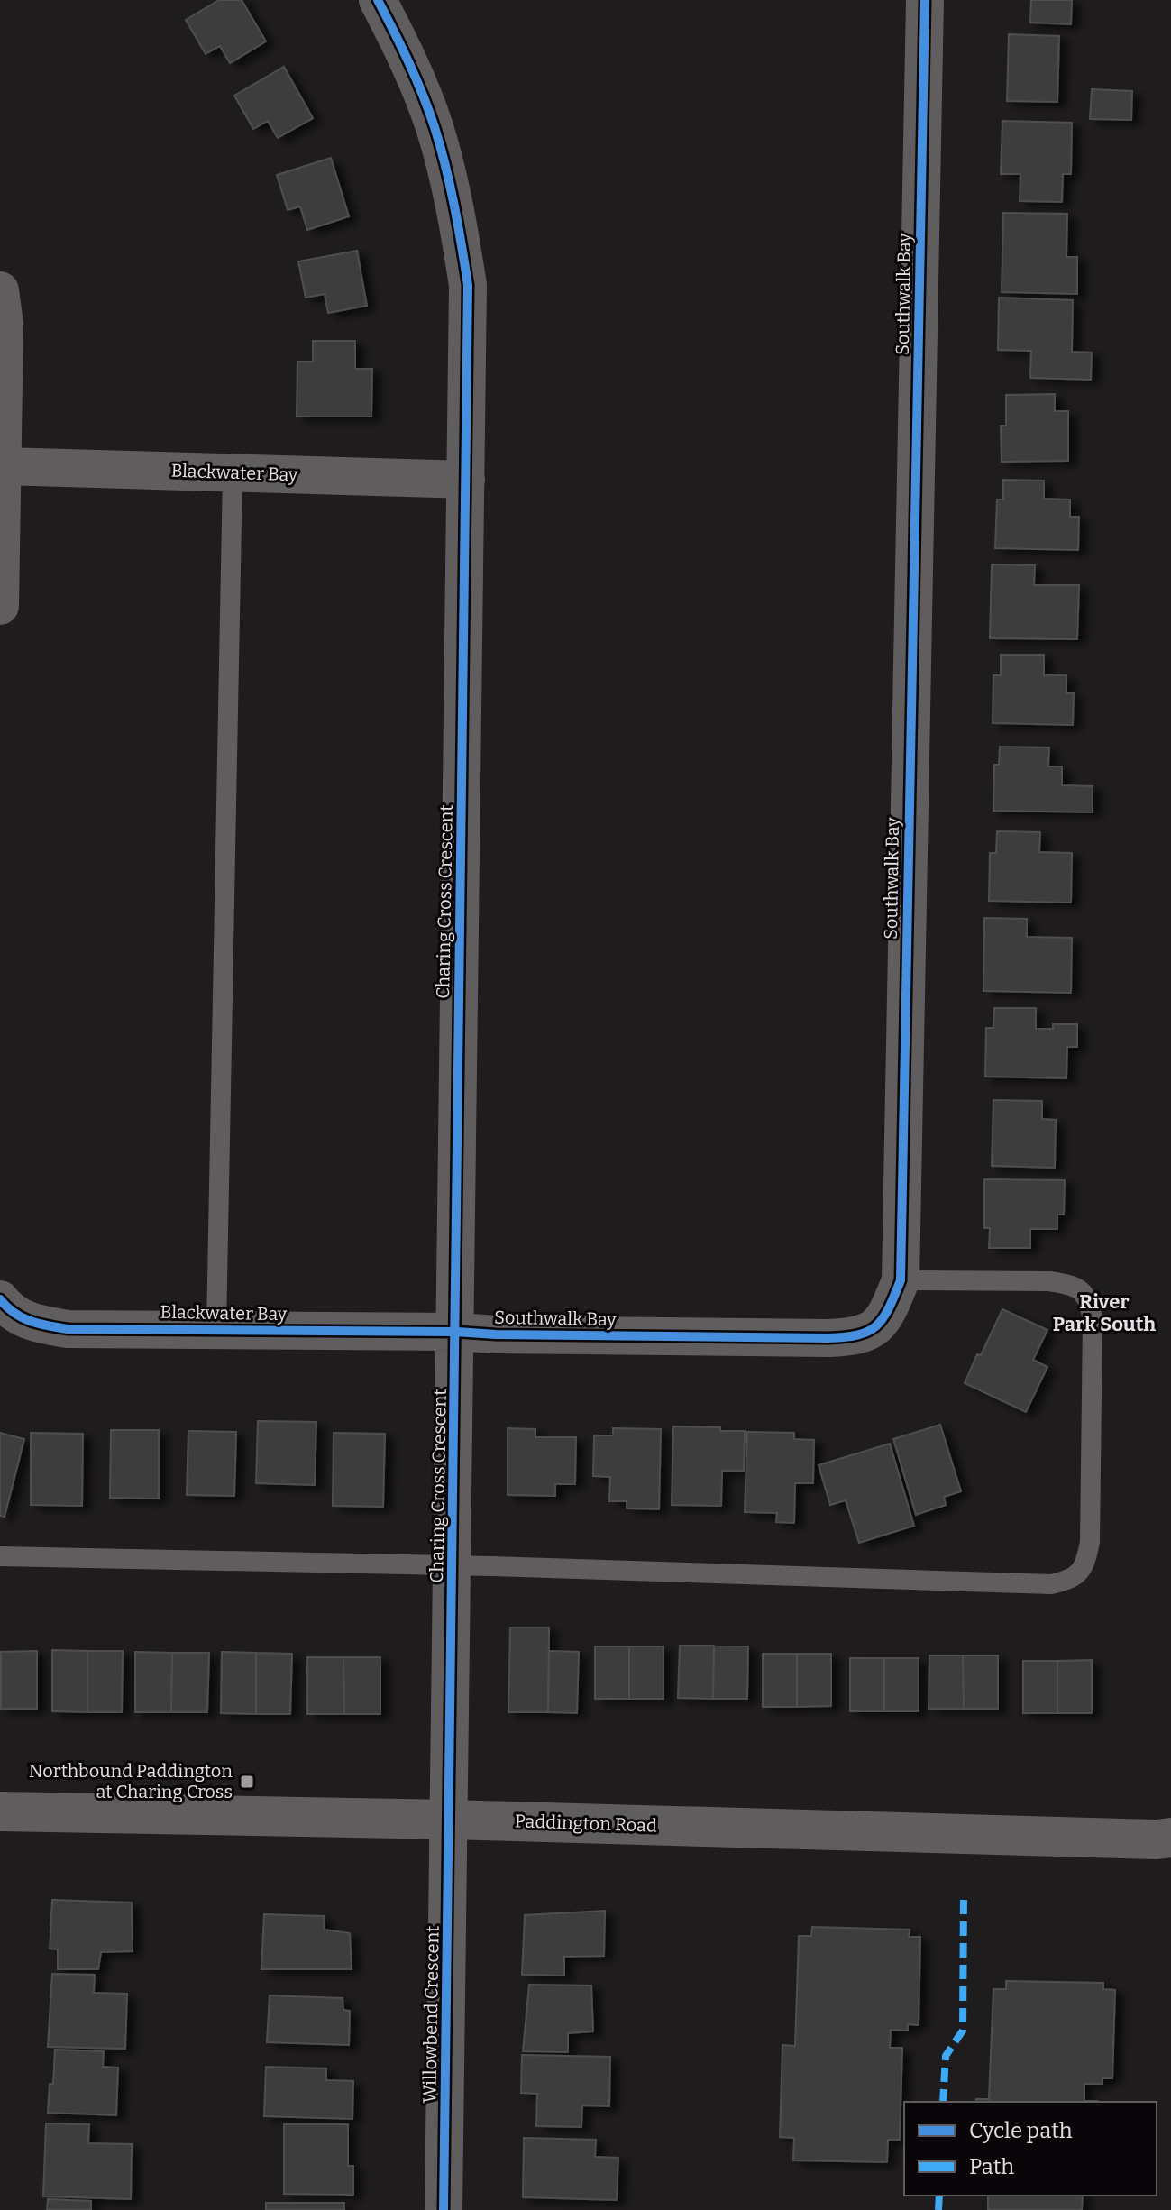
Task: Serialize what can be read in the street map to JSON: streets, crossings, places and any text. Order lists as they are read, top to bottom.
{
  "streets": {
    "street": [
      "Southwalk Bay",
      "Blackwater Bay",
      "Charing Cross Crescent",
      "Paddington Road",
      "Willowbend Crescent"
    ]
  },
  "crossings": [
    ["Southwalk Bay", "Blackwater Bay"],
    ["Southwalk Bay", "Charing Cross Crescent"],
    ["Blackwater Bay", "Charing Cross Crescent"],
    ["Charing Cross Crescent", "Paddington Road"],
    ["Charing Cross Crescent", "Willowbend Crescent"],
    ["Paddington Road", "Willowbend Crescent"]
  ],
  "districts": ["River Park South"],
  "places": {
    "transit": ["Northbound Paddington at Charing Cross"]
  },
  "legend": ["Cycle path", "Path"]
}
